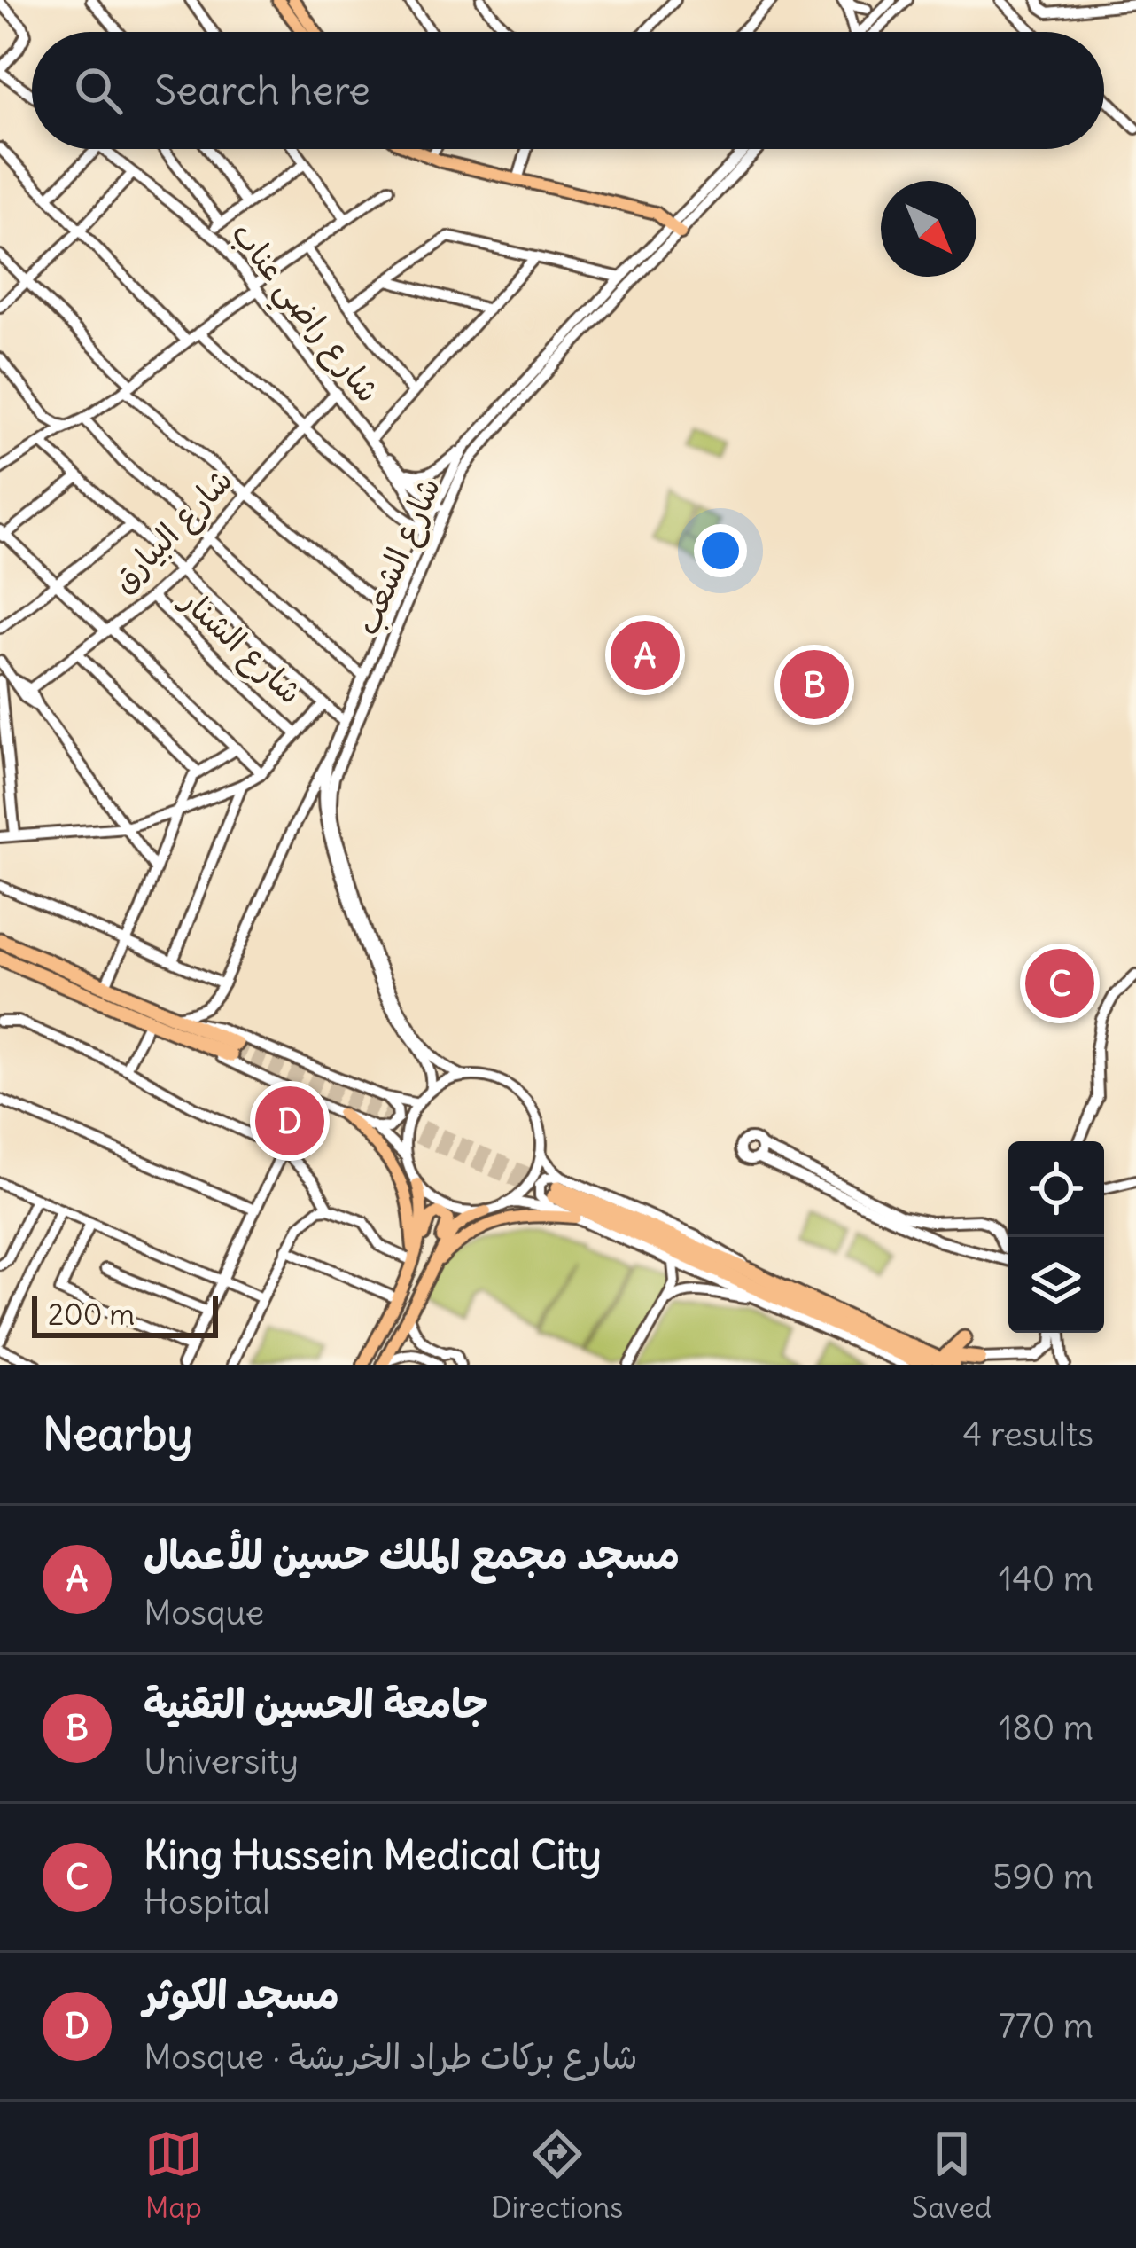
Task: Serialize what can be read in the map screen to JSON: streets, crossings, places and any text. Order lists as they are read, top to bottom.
{
  "streets": {
    "street": [
      "شارع راضي عناب",
      "شارع البيارق",
      "شارع الشعب",
      "شارع الشنار"
    ]
  },
  "crossings": [
    ["شارع راضي عناب", "شارع البيارق"],
    ["شارع راضي عناب", "شارع الشعب"],
    ["شارع البيارق", "شارع الشنار"]
  ],
  "scale_bar": "200 m",
  "north": "bottom right",
  "page": {
    "search": "Search here",
    "pins": [
      "A",
      "B",
      "C",
      "D"
    ],
    "scale": "200 m",
    "heading": ["Nearby", "4 results"],
    "list": [
      {
        "mark": "A",
        "name": "مسجد مجمع الملك حسين للأعمال",
        "note": "Mosque",
        "value": "140 m"
      },
      {
        "mark": "B",
        "name": "جامعة الحسين التقنية",
        "note": "University",
        "value": "180 m"
      },
      {
        "mark": "C",
        "name": "King Hussein Medical City",
        "note": "Hospital",
        "value": "590 m"
      },
      {
        "mark": "D",
        "name": "مسجد الكوثر",
        "note": "Mosque · شارع بركات طراد الخريشة",
        "value": "770 m"
      }
    ],
    "nav": ["Map", "Directions", "Saved"]
  }
}
